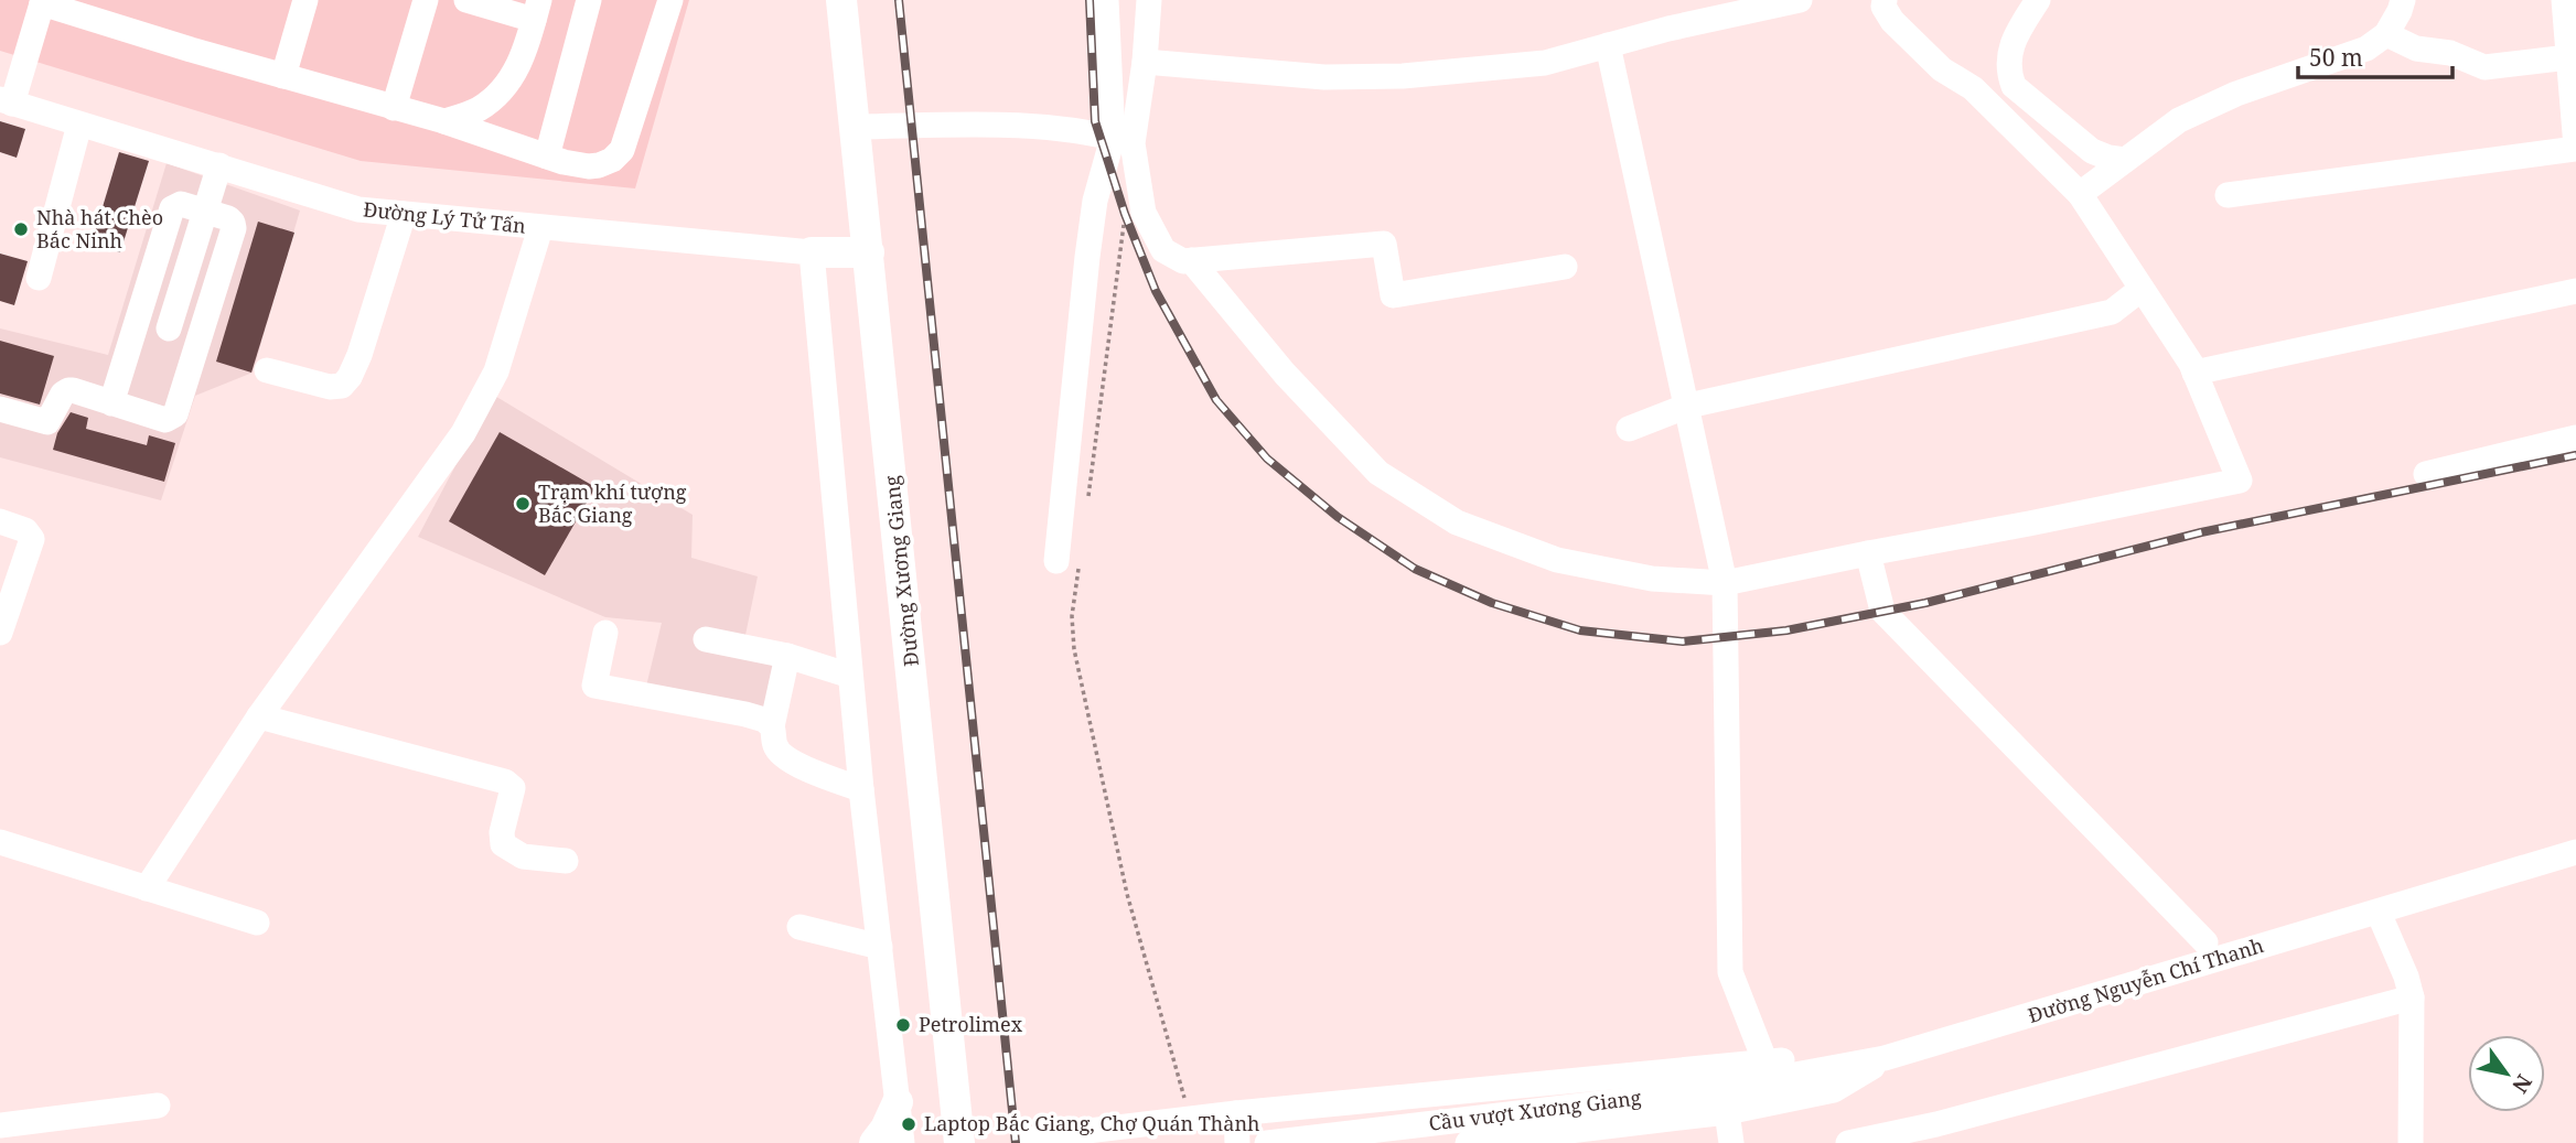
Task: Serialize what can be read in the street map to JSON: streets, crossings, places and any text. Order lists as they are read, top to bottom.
{
  "streets": {
    "main road": ["Đường Xương Giang"],
    "street": ["Đường Lý Tử Tấn", "Đường Nguyễn Chí Thanh", "Cầu vượt Xương Giang"]
  },
  "crossings": [
    ["Đường Nguyễn Chí Thanh", "Cầu vượt Xương Giang"]
  ],
  "places": [
    "Nhà hát Chèo Bắc Ninh",
    "Trạm khí tượng Bắc Giang",
    "Petrolimex",
    "Laptop Bắc Giang, Chợ Quán Thành"
  ],
  "scale_bar": "50 m",
  "north": "bottom right"
}
